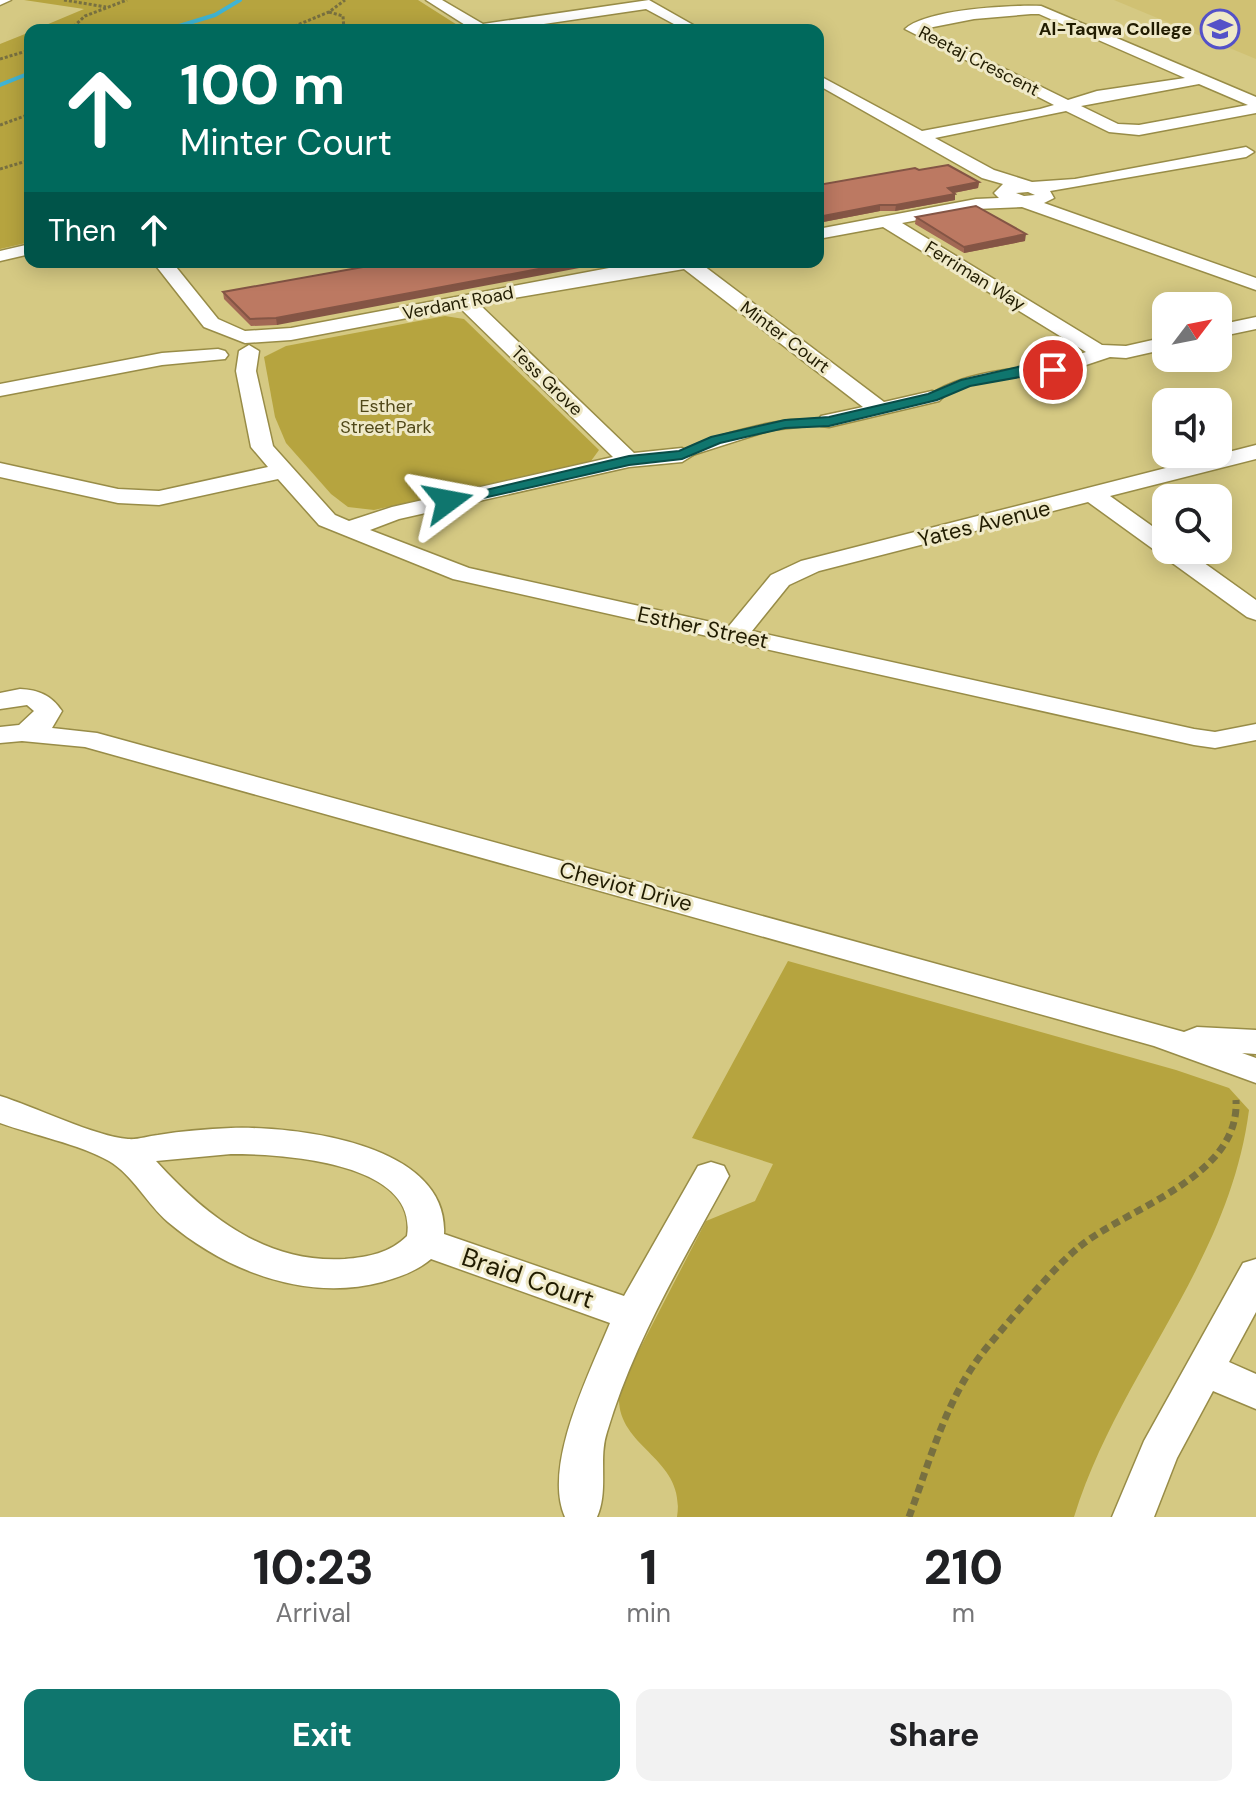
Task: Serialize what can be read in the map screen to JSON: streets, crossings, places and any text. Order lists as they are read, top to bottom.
{
  "streets": {
    "street": [
      "Reetaj Crescent",
      "Ferriman Way",
      "Verdant Road",
      "Minter Court",
      "Tess Grove",
      "Yates Avenue",
      "Esther Street",
      "Cheviot Drive",
      "Braid Court"
    ]
  },
  "crossings": [
    ["Verdant Road", "Tess Grove"],
    ["Verdant Road", "Esther Street"],
    ["Yates Avenue", "Esther Street"]
  ],
  "parks": ["Esther Street Park"],
  "places": {
    "school or university": ["Al-Taqwa College"]
  },
  "north": "top right",
  "page": {
    "turn": ["100 m", "Minter Court"],
    "then": "Then",
    "eta": [
      "10:23",
      "Arrival",
      "1",
      "min",
      "210",
      "m"
    ],
    "buttons": ["Exit", "Share"]
  }
}
